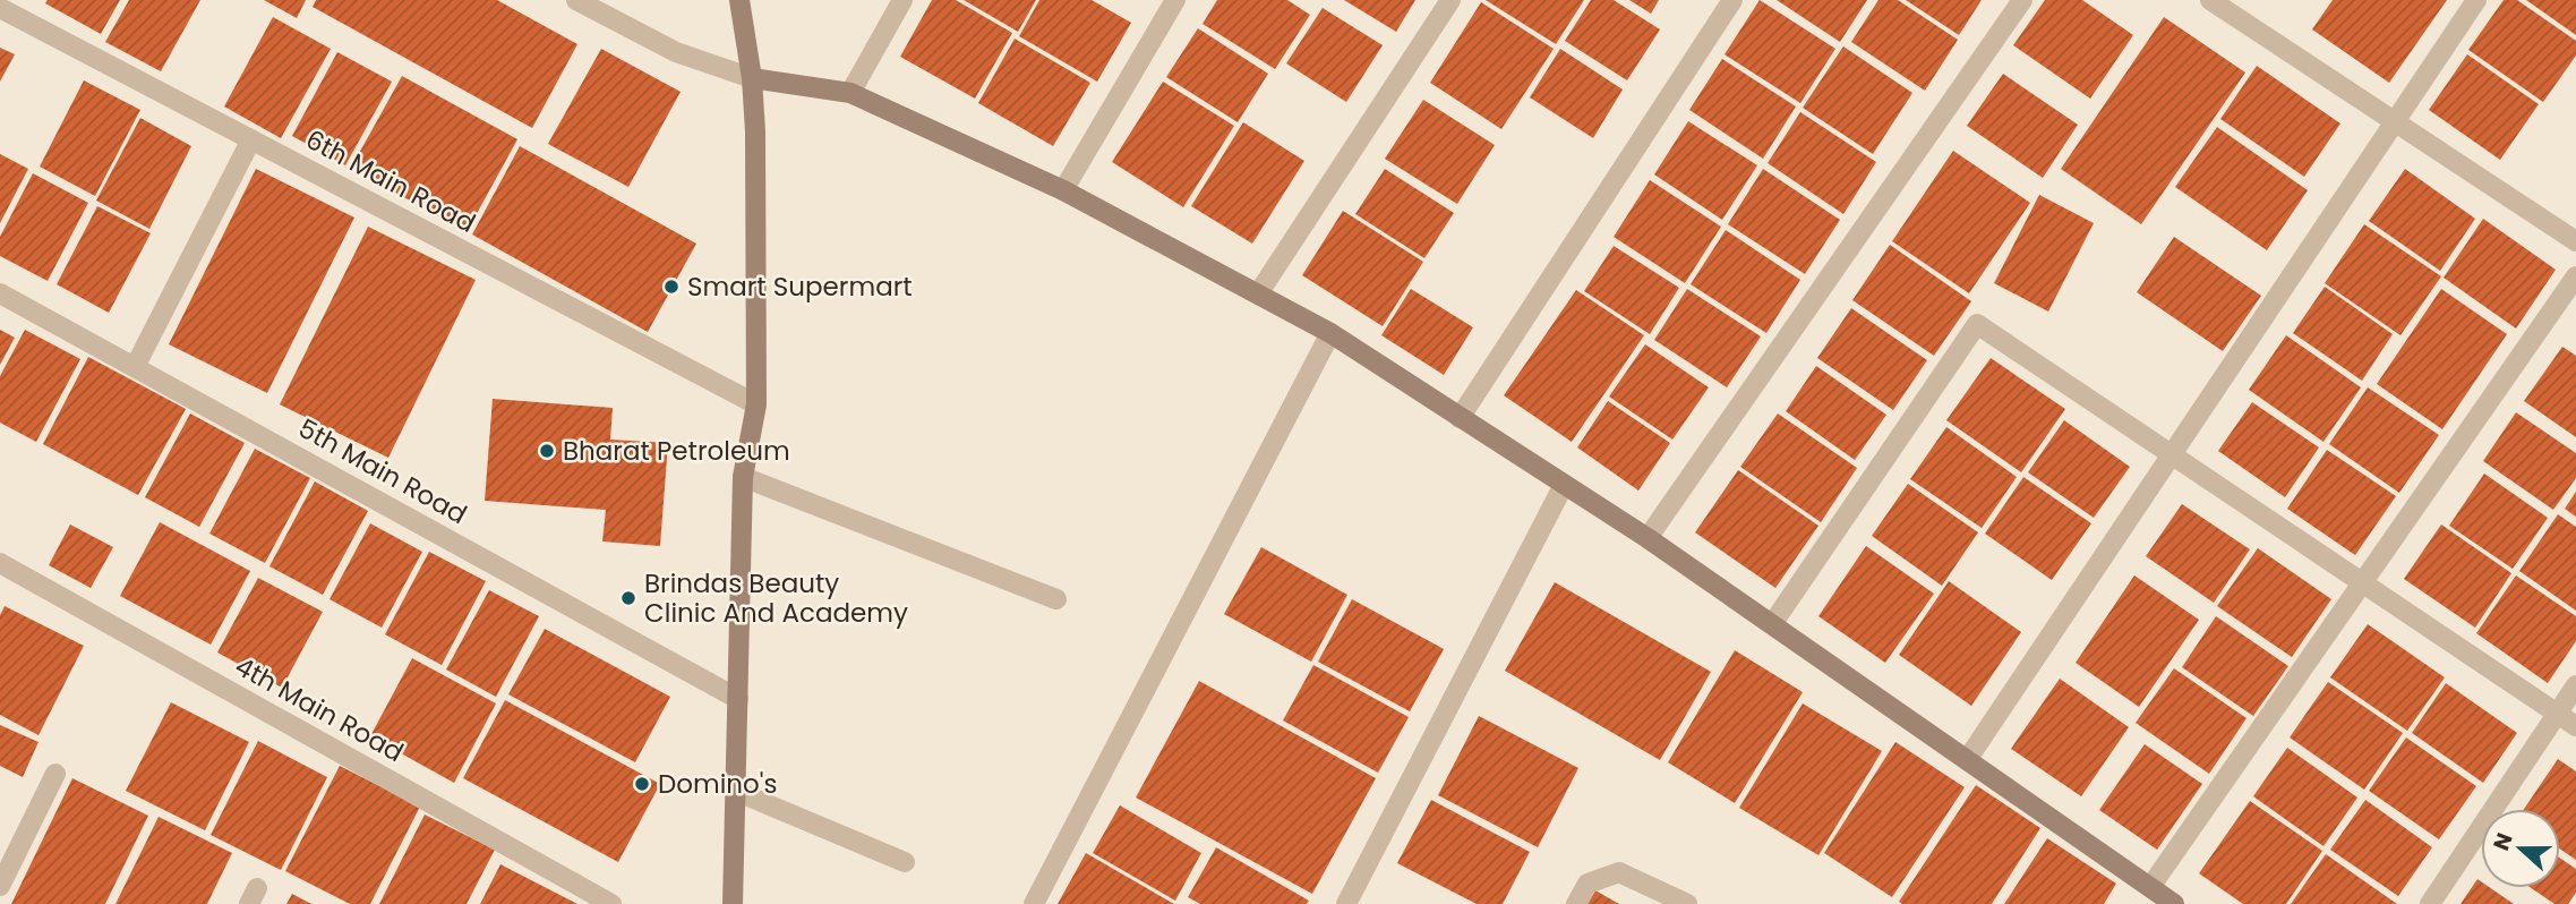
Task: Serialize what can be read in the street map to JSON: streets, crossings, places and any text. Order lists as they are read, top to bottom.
{
  "streets": {
    "street": ["6th Main Road", "5th Main Road", "4th Main Road"]
  },
  "places": [
    "Smart Supermart",
    "Bharat Petroleum",
    "Brindas Beauty Clinic And Academy",
    "Domino's"
  ],
  "north": "left"
}
